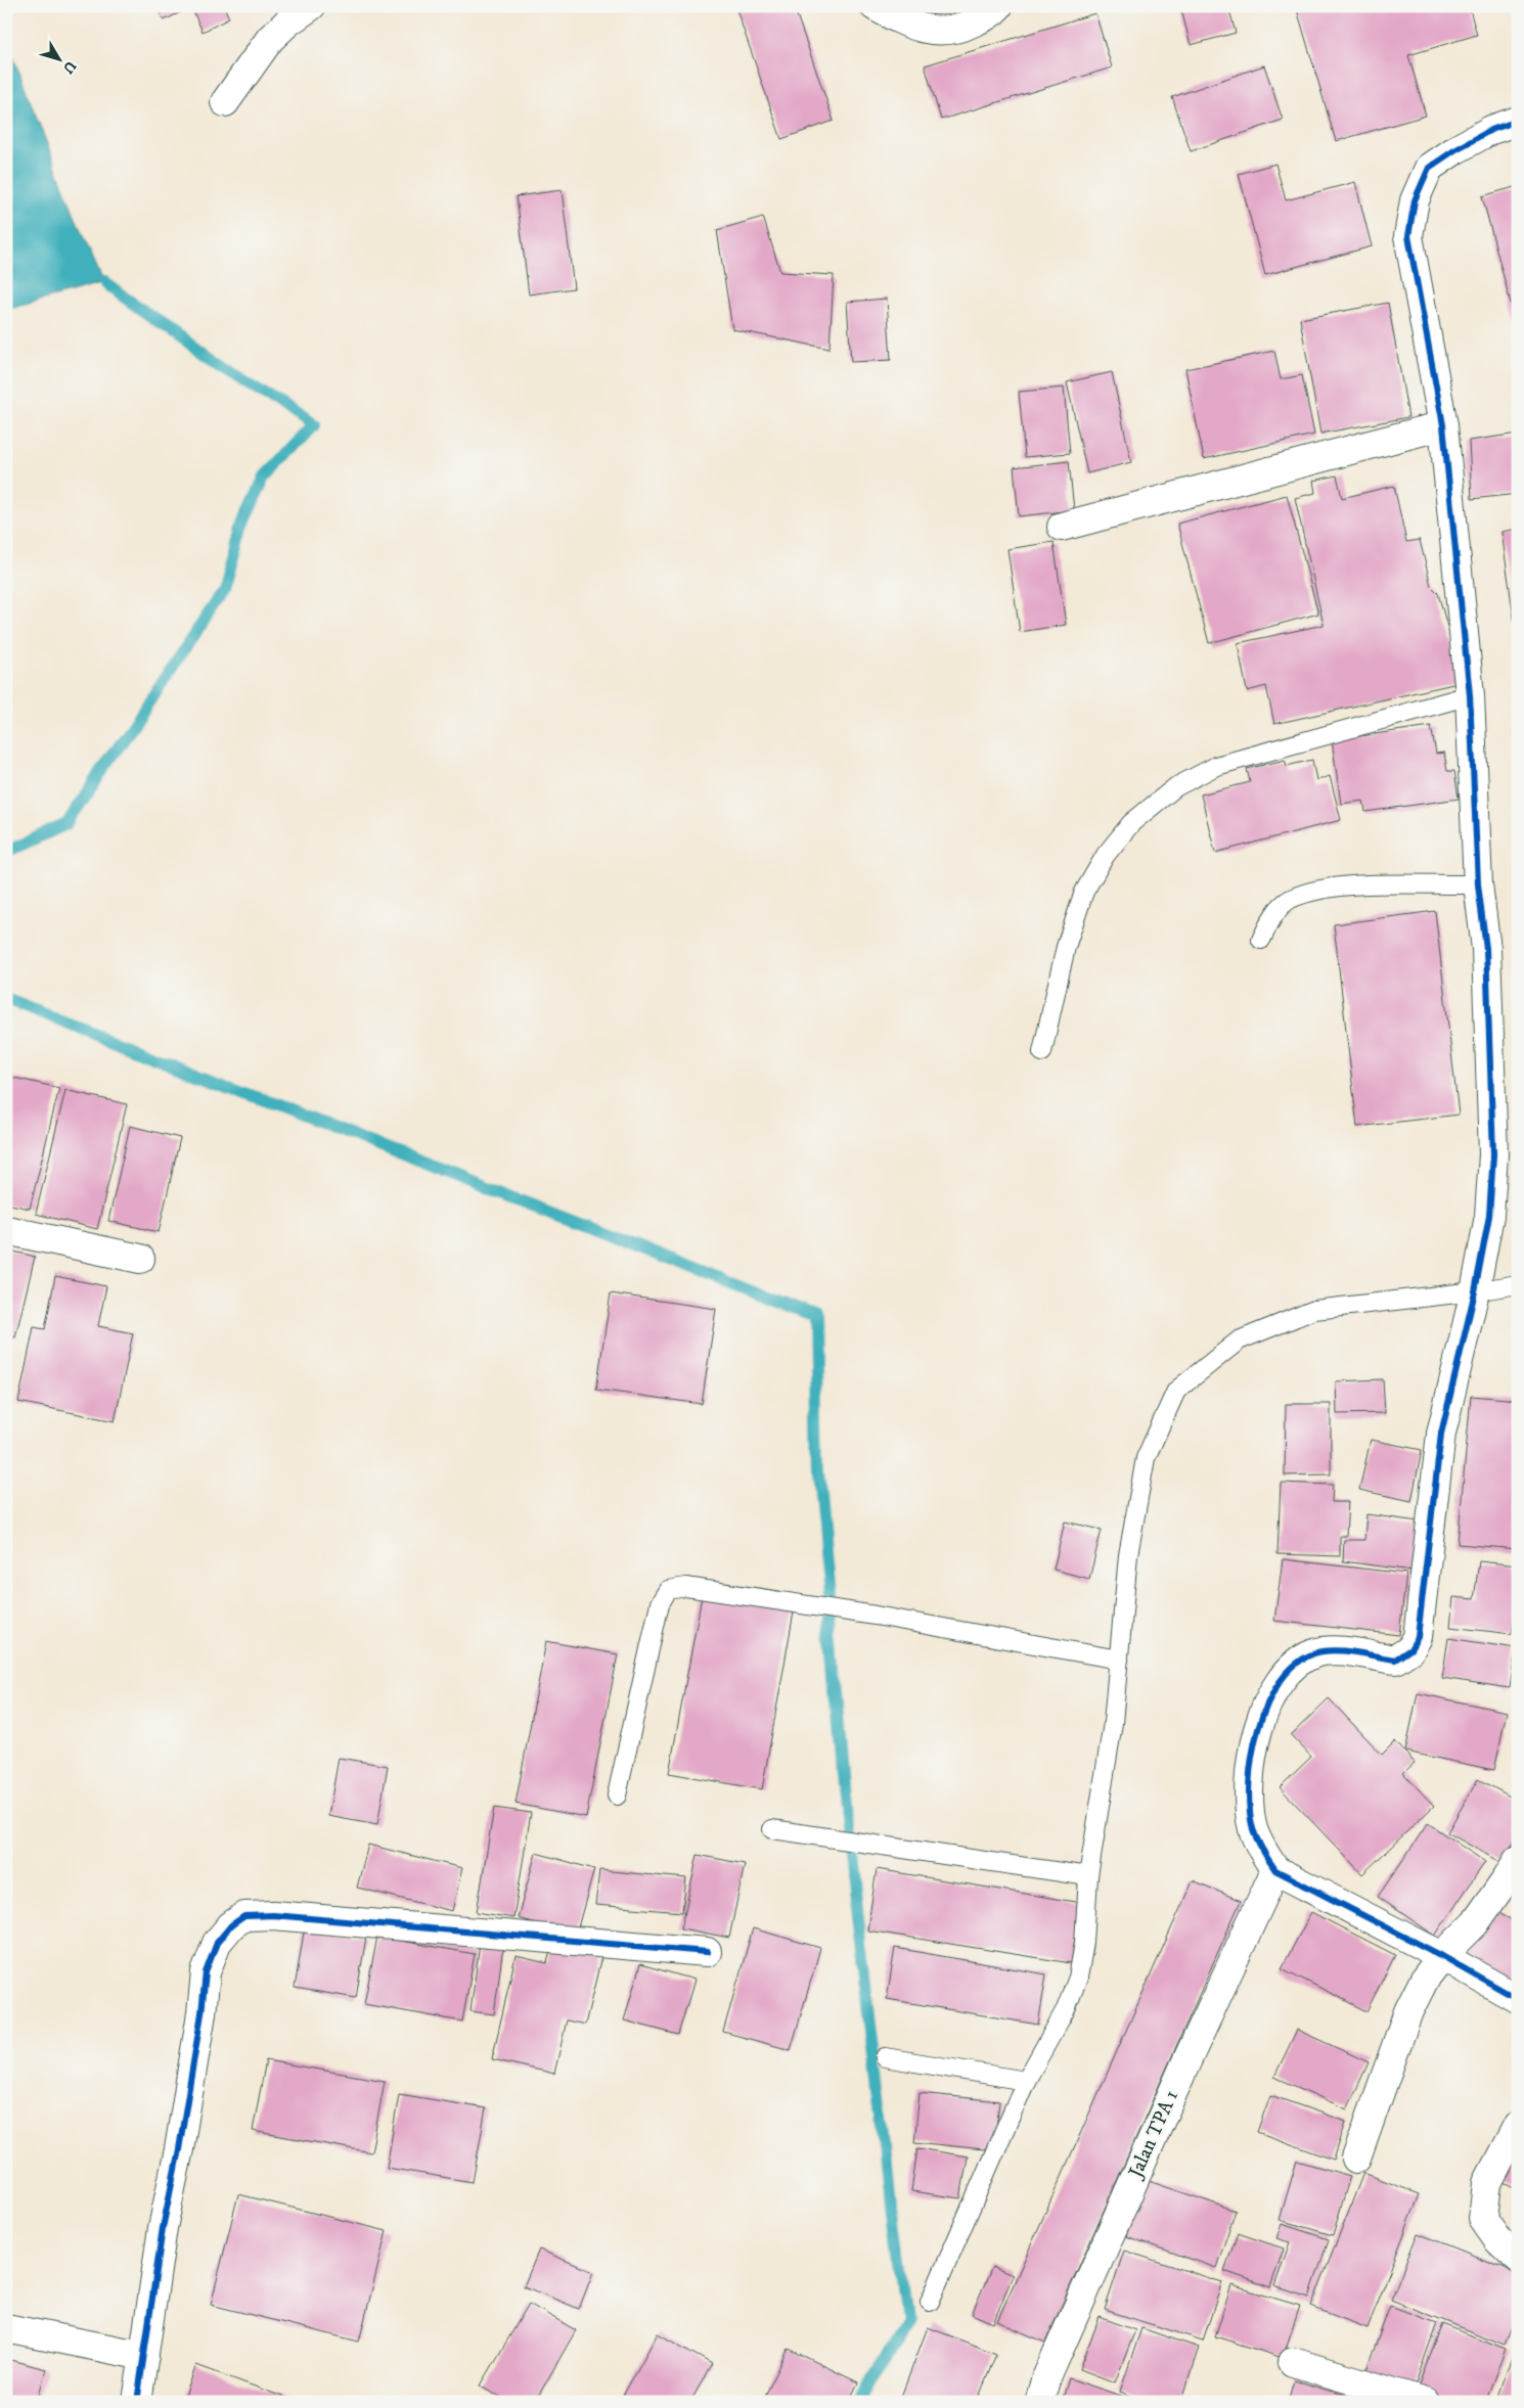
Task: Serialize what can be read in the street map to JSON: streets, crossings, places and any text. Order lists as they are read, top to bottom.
{
  "streets": {
    "street": ["Jalan TPA 1"]
  },
  "north": "bottom right"
}
